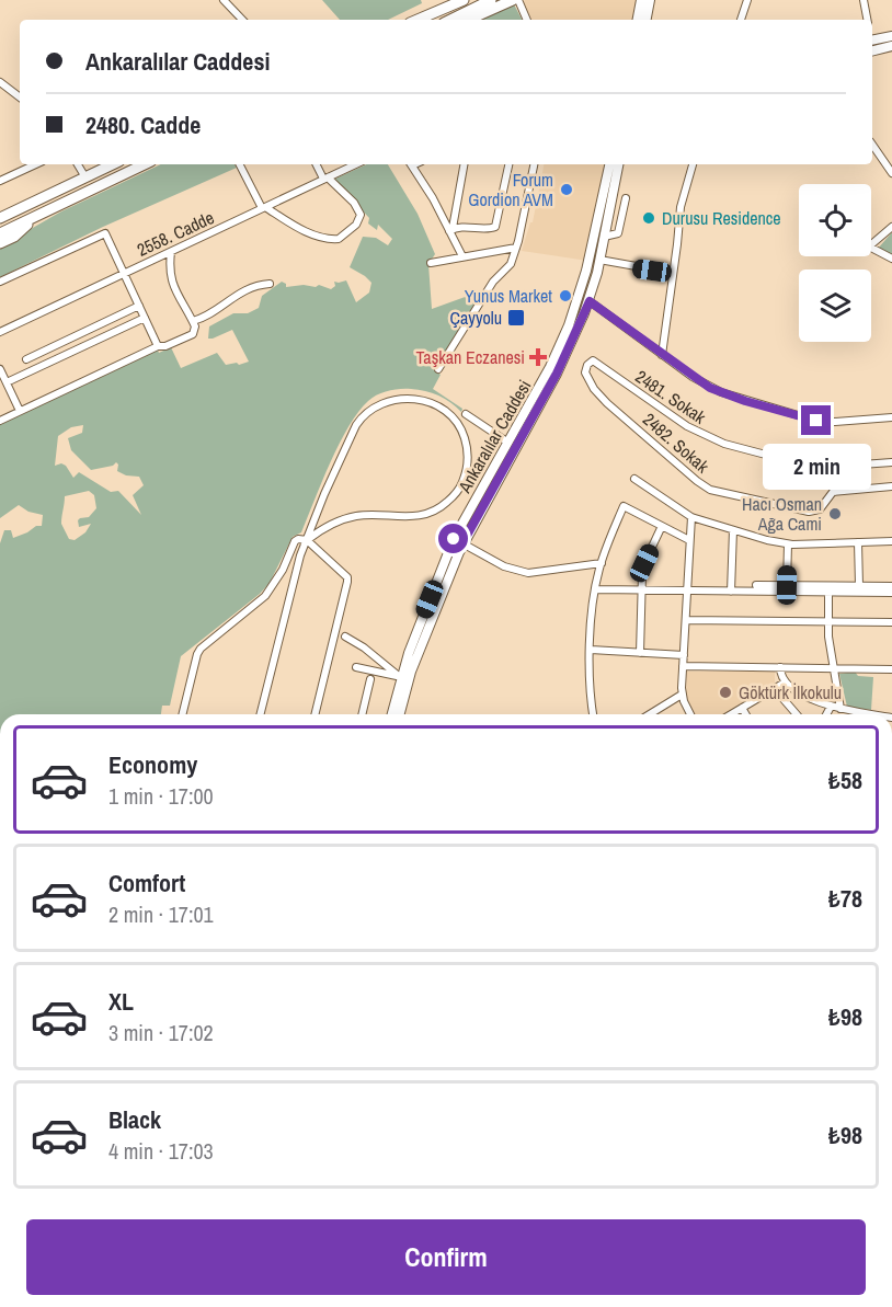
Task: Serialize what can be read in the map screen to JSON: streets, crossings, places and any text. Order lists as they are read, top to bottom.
{
  "streets": {
    "main road": ["Ankaralılar Caddesi"],
    "street": ["2558. Cadde", "2481. Sokak", "2482. Sokak"]
  },
  "crossings": [
    ["2481. Sokak", "2482. Sokak"]
  ],
  "places": {
    "other": [
      "Forum Gordion AVM",
      "Durusu Residence",
      "Yunus Market",
      "Hacı Osman Ağa Cami",
      "Göktürk İlkokulu"
    ],
    "transit": ["Çayyolu"],
    "health": ["Taşkan Eczanesi"]
  },
  "page": {
    "banner": ["Ankaralılar Caddesi", "2480. Cadde"],
    "bubble": "2 min",
    "list": [
      {
        "name": "Economy",
        "note": "1 min · 17:00",
        "value": "₺58"
      },
      {
        "name": "Comfort",
        "note": "2 min · 17:01",
        "value": "₺78"
      },
      {
        "name": "XL",
        "note": "3 min · 17:02",
        "value": "₺98"
      },
      {
        "name": "Black",
        "note": "4 min · 17:03",
        "value": "₺98"
      }
    ],
    "buttons": "Confirm"
  }
}
